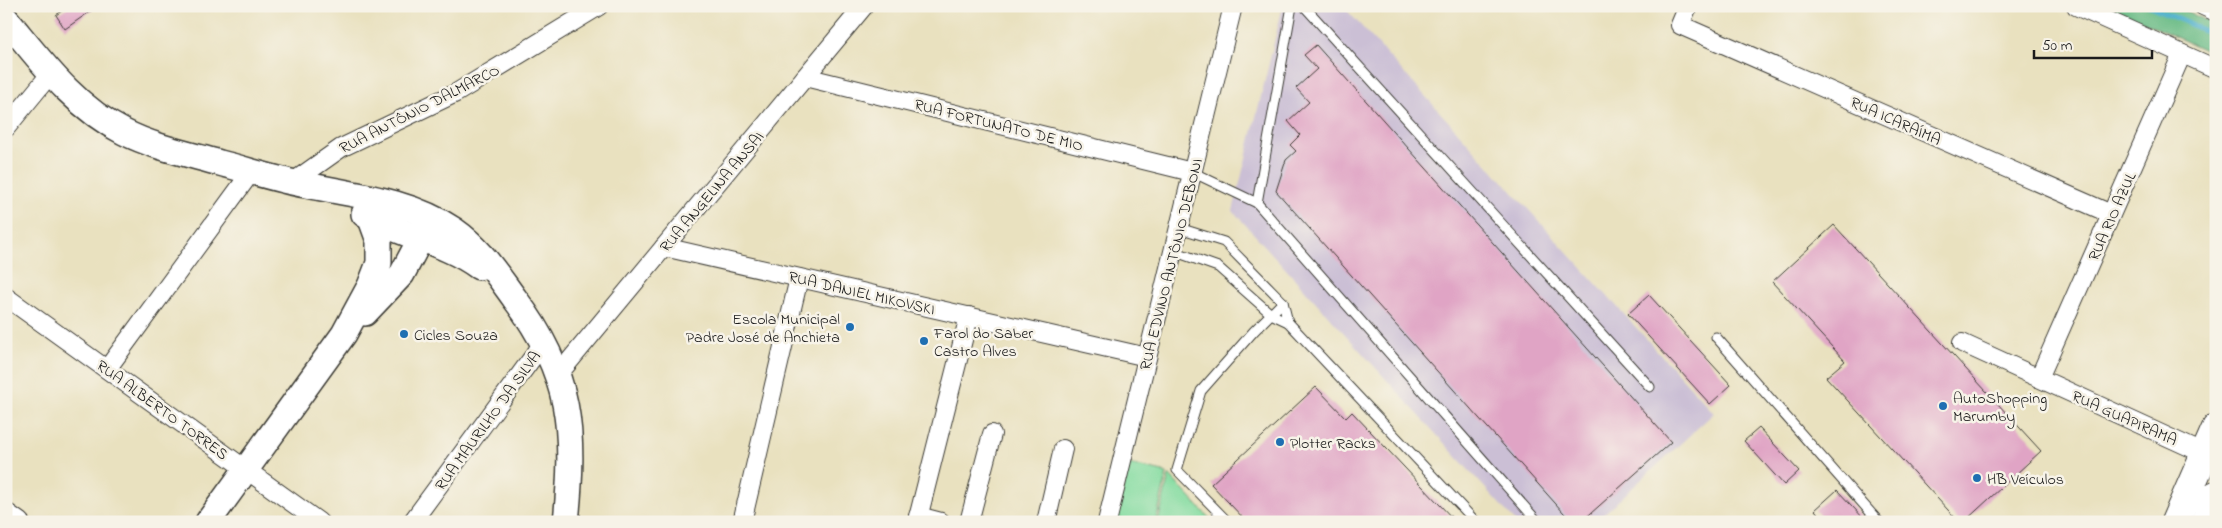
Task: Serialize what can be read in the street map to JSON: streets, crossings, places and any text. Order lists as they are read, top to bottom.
{
  "streets": {
    "street": [
      "RUA ANTÔNIO DALMARCO",
      "RUA ICARAÍMA",
      "RUA FORTUNATO DE MIO",
      "RUA ANGELINA ANSAI",
      "RUA RIO AZUL",
      "RUA EDVINO ANTÔNIO DEBONI",
      "RUA DANIEL MIKOVSKI",
      "RUA ALBERTO TORRES",
      "RUA GUAPIRAMA",
      "RUA MAURILHO DA SILVA"
    ]
  },
  "crossings": [
    ["RUA ICARAÍMA", "RUA RIO AZUL"],
    ["RUA FORTUNATO DE MIO", "RUA ANGELINA ANSAI"],
    ["RUA FORTUNATO DE MIO", "RUA EDVINO ANTÔNIO DEBONI"],
    ["RUA ANGELINA ANSAI", "RUA DANIEL MIKOVSKI"],
    ["RUA RIO AZUL", "RUA GUAPIRAMA"],
    ["RUA EDVINO ANTÔNIO DEBONI", "RUA DANIEL MIKOVSKI"]
  ],
  "places": [
    "Escola Municipal Padre José de Anchieta",
    "Cicles Souza",
    "Farol do Saber Castro Alves",
    "AutoShopping Marumby",
    "Plotter Racks",
    "HB Veículos"
  ],
  "scale_bar": "50 m"
}
